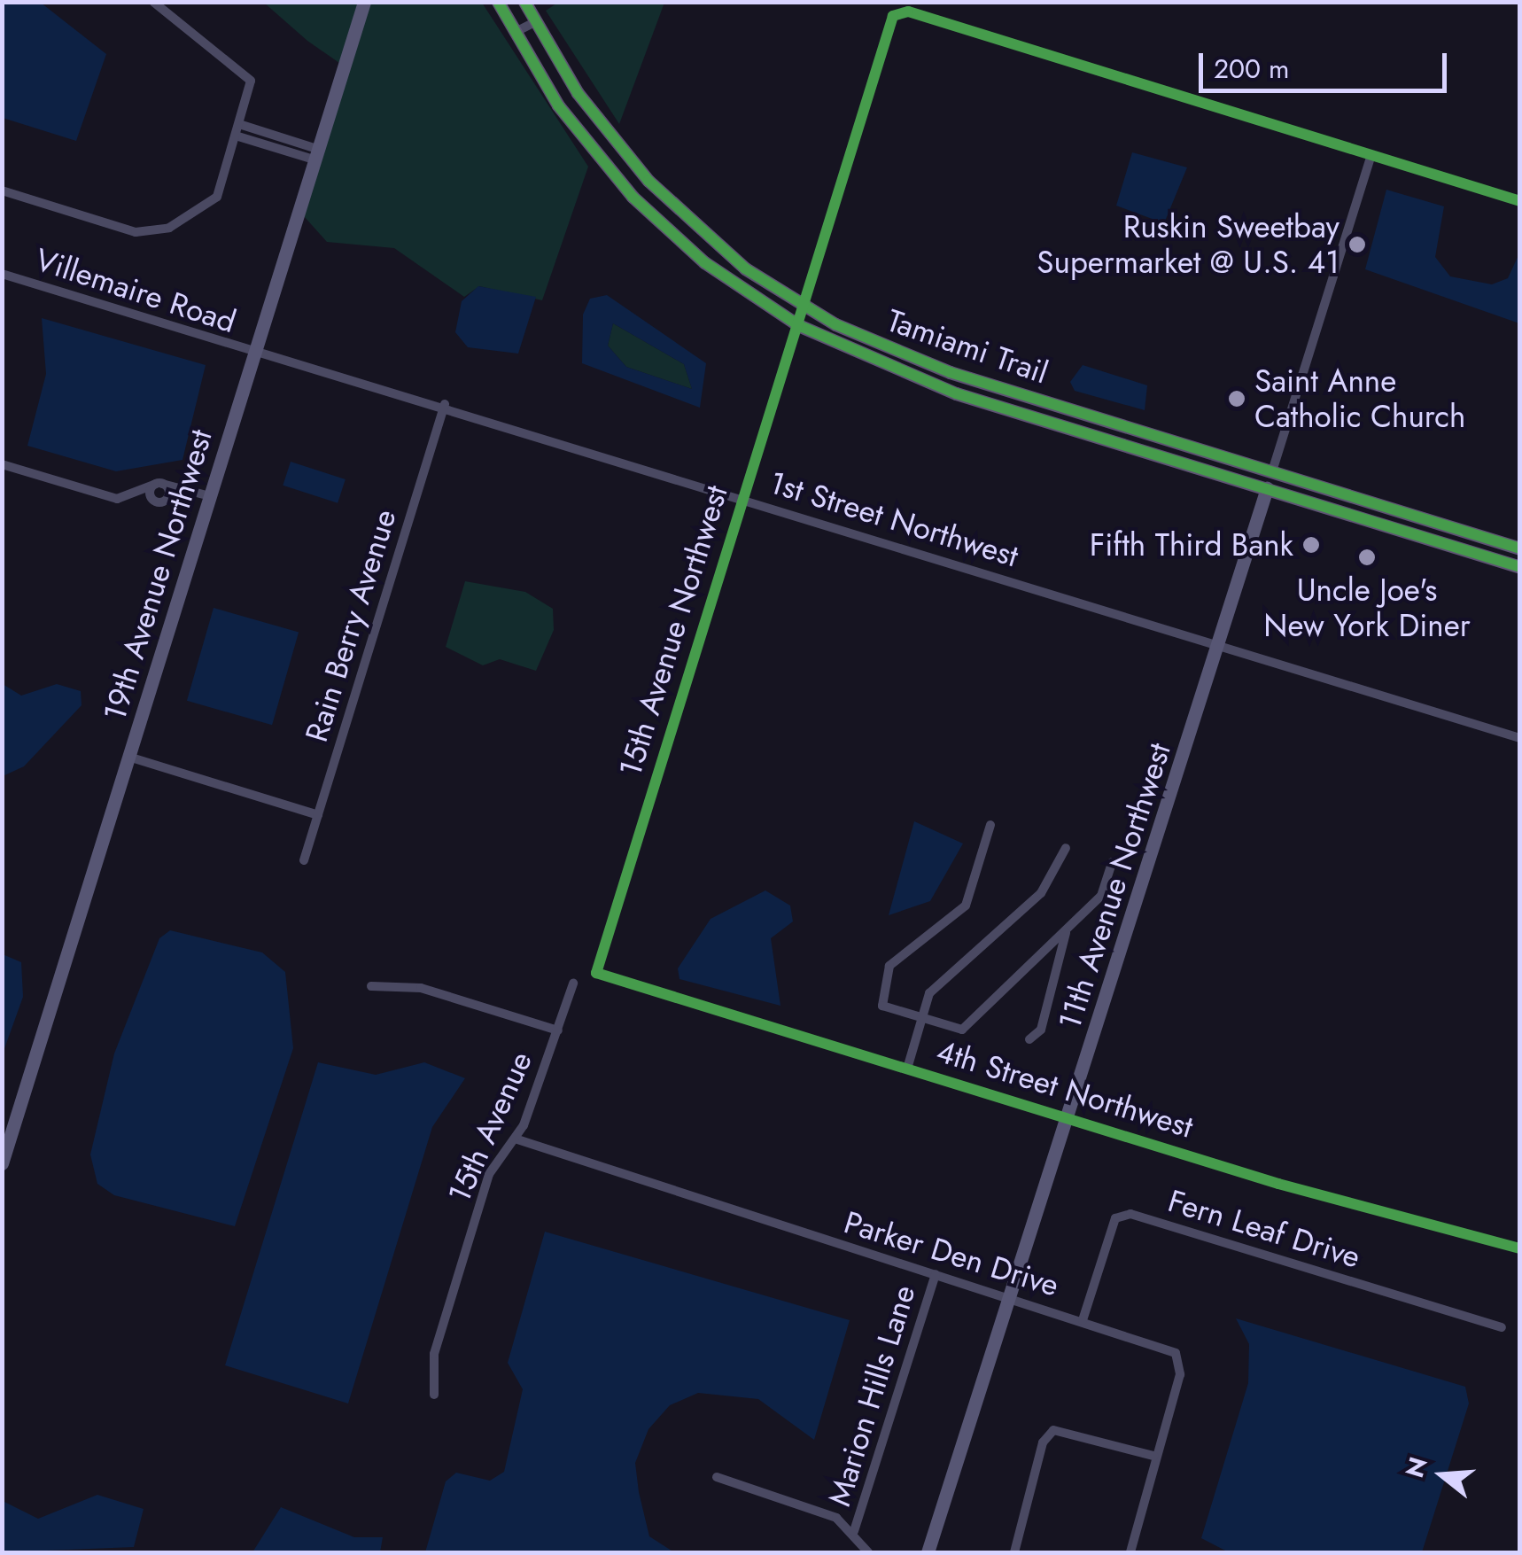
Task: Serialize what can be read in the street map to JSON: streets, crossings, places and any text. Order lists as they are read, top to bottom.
{
  "streets": {
    "main road": ["Tamiami Trail"],
    "street": [
      "Villemaire Road",
      "1st Street Northwest",
      "19th Avenue Northwest",
      "Rain Berry Avenue",
      "15th Avenue Northwest",
      "11th Avenue Northwest",
      "4th Street Northwest",
      "15th Avenue",
      "Fern Leaf Drive",
      "Parker Den Drive",
      "Marion Hills Lane"
    ]
  },
  "crossings": [
    ["Villemaire Road", "1st Street Northwest"],
    ["Villemaire Road", "19th Avenue Northwest"],
    ["Tamiami Trail", "15th Avenue Northwest"],
    ["Tamiami Trail", "11th Avenue Northwest"],
    ["1st Street Northwest", "19th Avenue Northwest"],
    ["1st Street Northwest", "Rain Berry Avenue"],
    ["1st Street Northwest", "15th Avenue Northwest"],
    ["1st Street Northwest", "11th Avenue Northwest"],
    ["15th Avenue Northwest", "4th Street Northwest"],
    ["11th Avenue Northwest", "4th Street Northwest"],
    ["11th Avenue Northwest", "Parker Den Drive"],
    ["15th Avenue", "Parker Den Drive"],
    ["Fern Leaf Drive", "Parker Den Drive"],
    ["Parker Den Drive", "Marion Hills Lane"]
  ],
  "places": [
    "Ruskin Sweetbay Supermarket @ U.S. 41",
    "Saint Anne Catholic Church",
    "Fifth Third Bank",
    "Uncle Joe's New York Diner"
  ],
  "scale_bar": "200 m",
  "north": "left"
}
